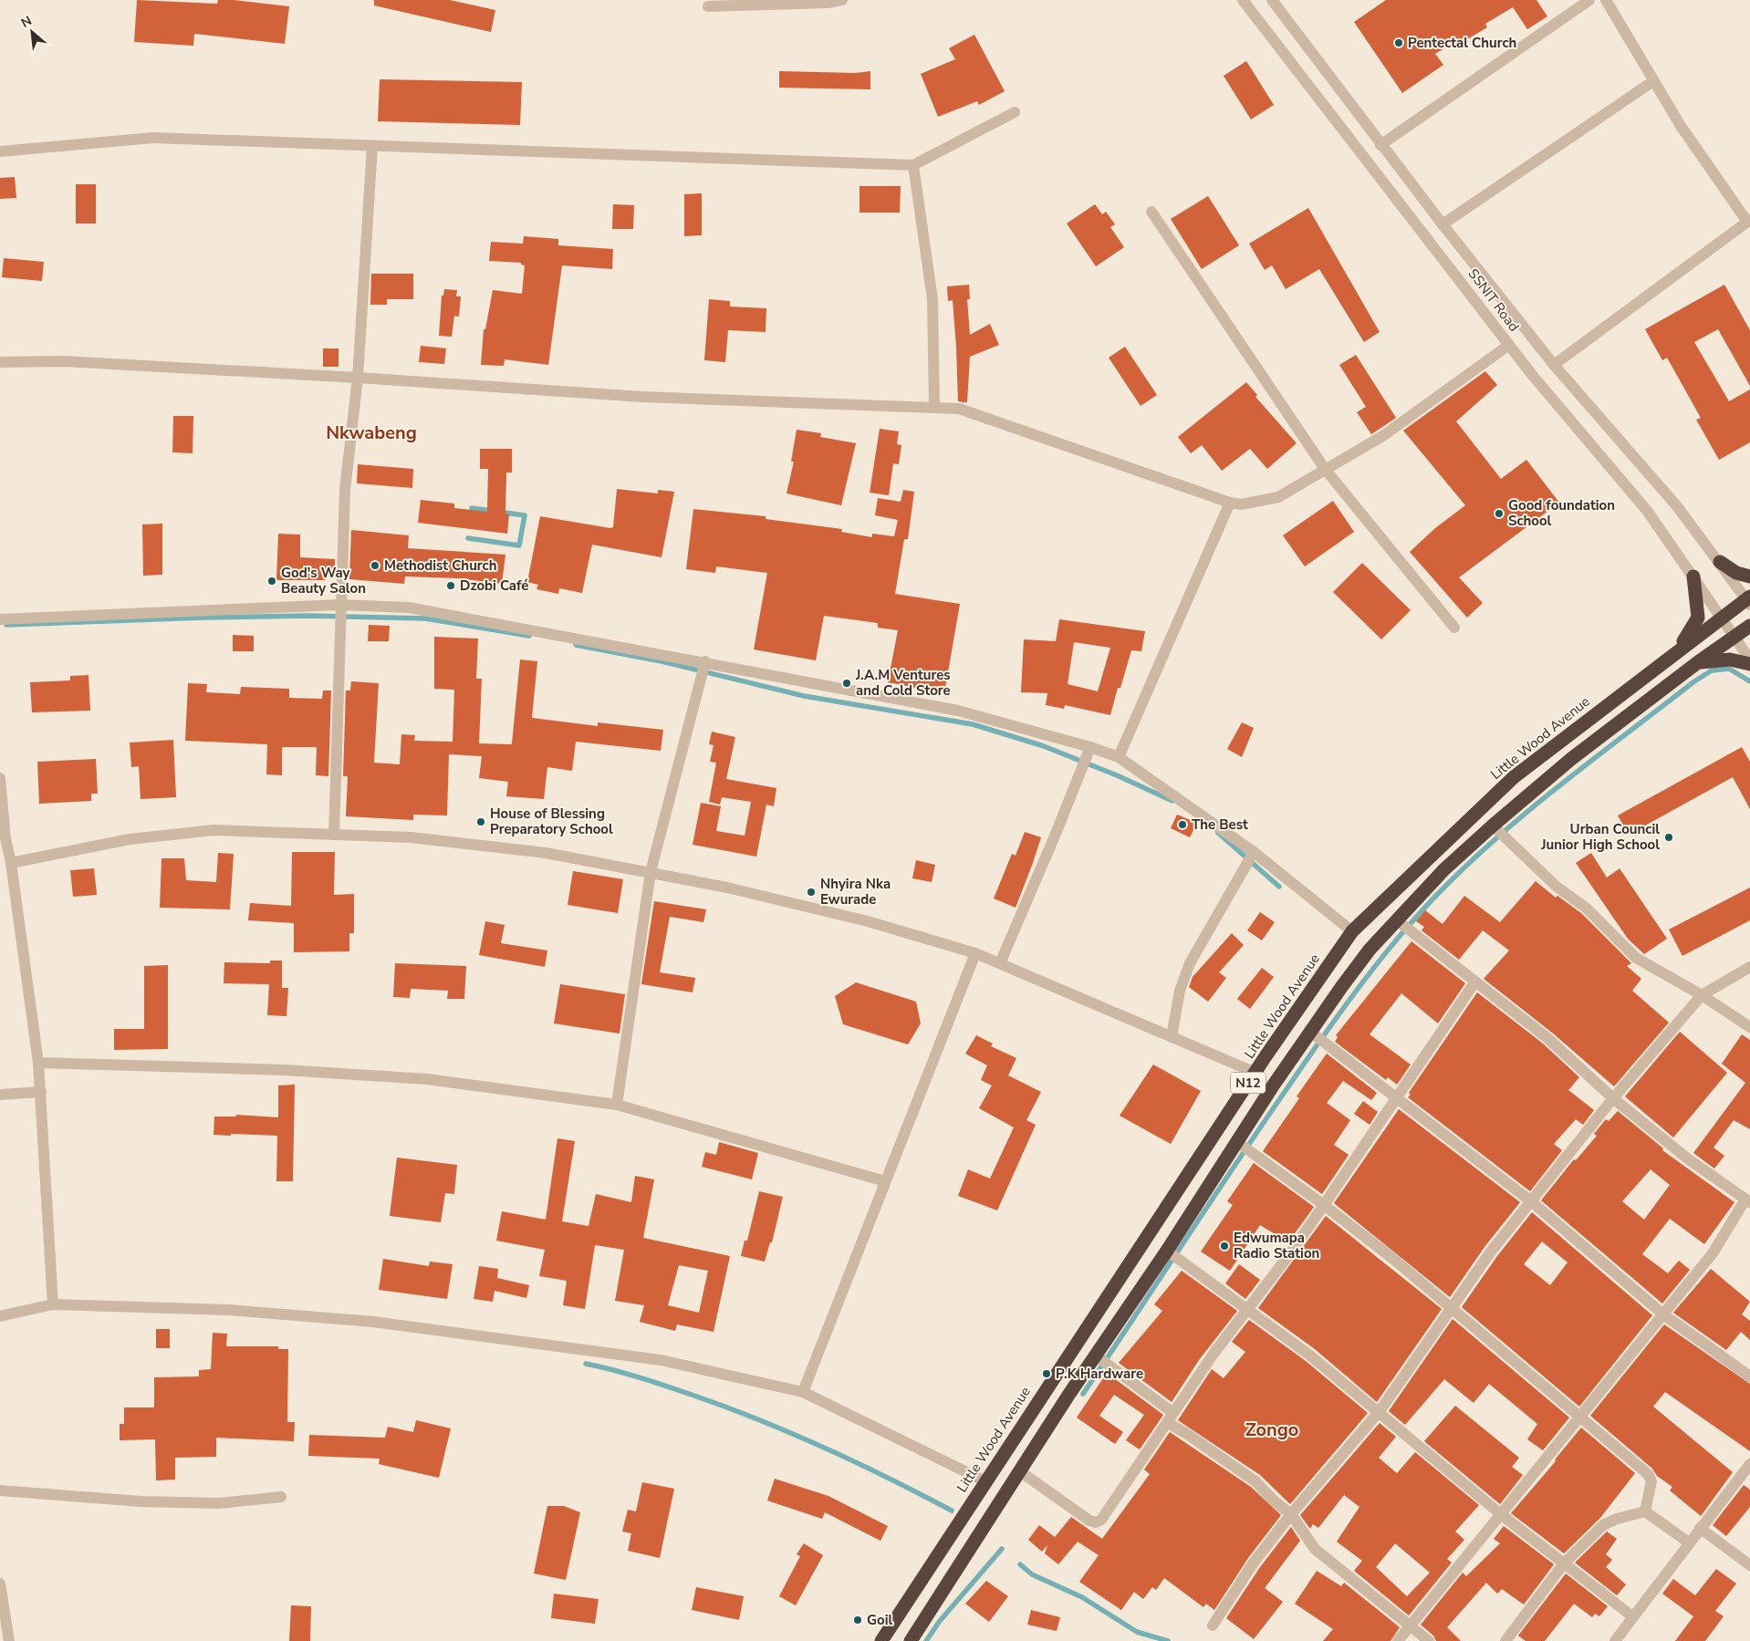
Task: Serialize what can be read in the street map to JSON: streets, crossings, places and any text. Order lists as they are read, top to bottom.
{
  "streets": {
    "highway": ["Little Wood Avenue", "N12"],
    "street": ["SSNIT Road"]
  },
  "crossings": [
    ["SSNIT Road", "Little Wood Avenue"],
    ["SSNIT Road", "N12"],
    ["Little Wood Avenue", "N12"]
  ],
  "districts": ["Nkwabeng", "Zongo"],
  "places": [
    "Pentectal Church",
    "Good foundation School",
    "Methodist Church",
    "God's Way Beauty Salon",
    "Dzobi Café",
    "J.A.M Ventures and Cold Store",
    "House of Blessing Preparatory School",
    "The Best",
    "Urban Council Junior High School",
    "Nhyira Nka Ewurade",
    "Edwumapa Radio Station",
    "P.K Hardware",
    "Goil"
  ],
  "north": "top left"
}
